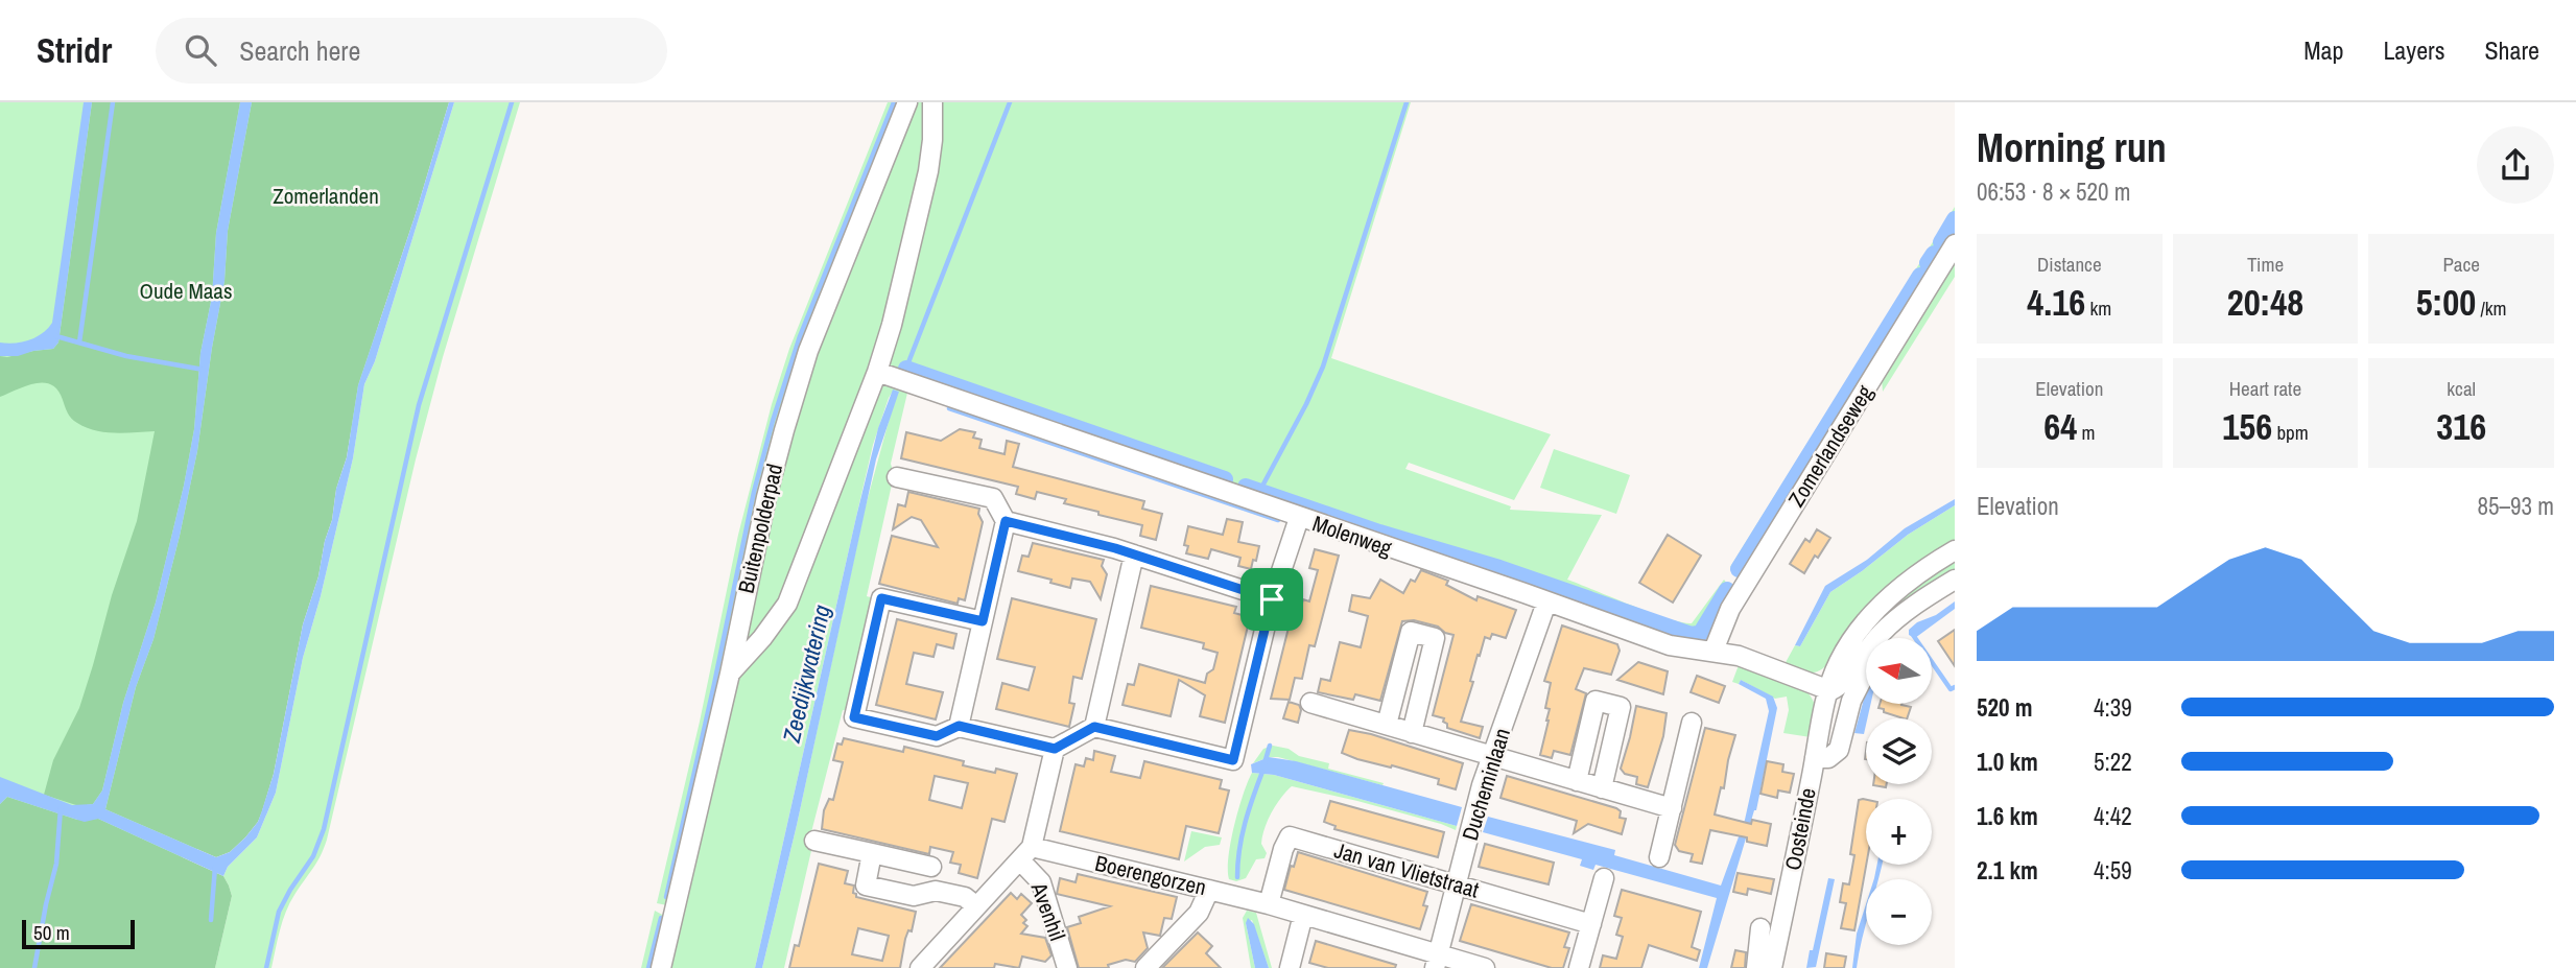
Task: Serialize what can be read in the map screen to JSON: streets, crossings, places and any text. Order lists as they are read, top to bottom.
{
  "streets": {
    "street": [
      "Zomerlandseweg",
      "Buitenpolderpad",
      "Molenweg",
      "Ducheminlaan",
      "Oosteinde",
      "Jan van Vlietstraat",
      "Boerengorzen",
      "Avenhil"
    ]
  },
  "crossings": [
    ["Zomerlandseweg", "Molenweg"],
    ["Molenweg", "Ducheminlaan"],
    ["Molenweg", "Oosteinde"],
    ["Ducheminlaan", "Jan van Vlietstraat"],
    ["Ducheminlaan", "Boerengorzen"],
    ["Jan van Vlietstraat", "Boerengorzen"],
    ["Boerengorzen", "Avenhil"]
  ],
  "water": ["Zeedijkwatering"],
  "parks": ["Zomerlanden", "Oude Maas"],
  "scale_bar": "50 m",
  "north": "left",
  "page": {
    "header": "Stridr",
    "search": "Search here",
    "nav": ["Map", "Layers", "Share"],
    "heading": ["Morning run", "06:53 · 8 × 520 m"],
    "stats": [
      ["Distance", "4.16 km"],
      ["Time", "20:48"],
      ["Pace", "5:00 /km"],
      ["Elevation", "64 m"],
      ["Heart rate", "156 bpm"],
      ["kcal", "316"]
    ],
    "chart": ["Elevation", "85–93 m"],
    "map_buttons": ["+", "−"],
    "list": [
      {
        "name": "520 m",
        "note": "4:39"
      },
      {
        "name": "1.0 km",
        "note": "5:22"
      },
      {
        "name": "1.6 km",
        "note": "4:42"
      },
      {
        "name": "2.1 km",
        "note": "4:59"
      }
    ],
    "scale": "50 m"
  }
}
